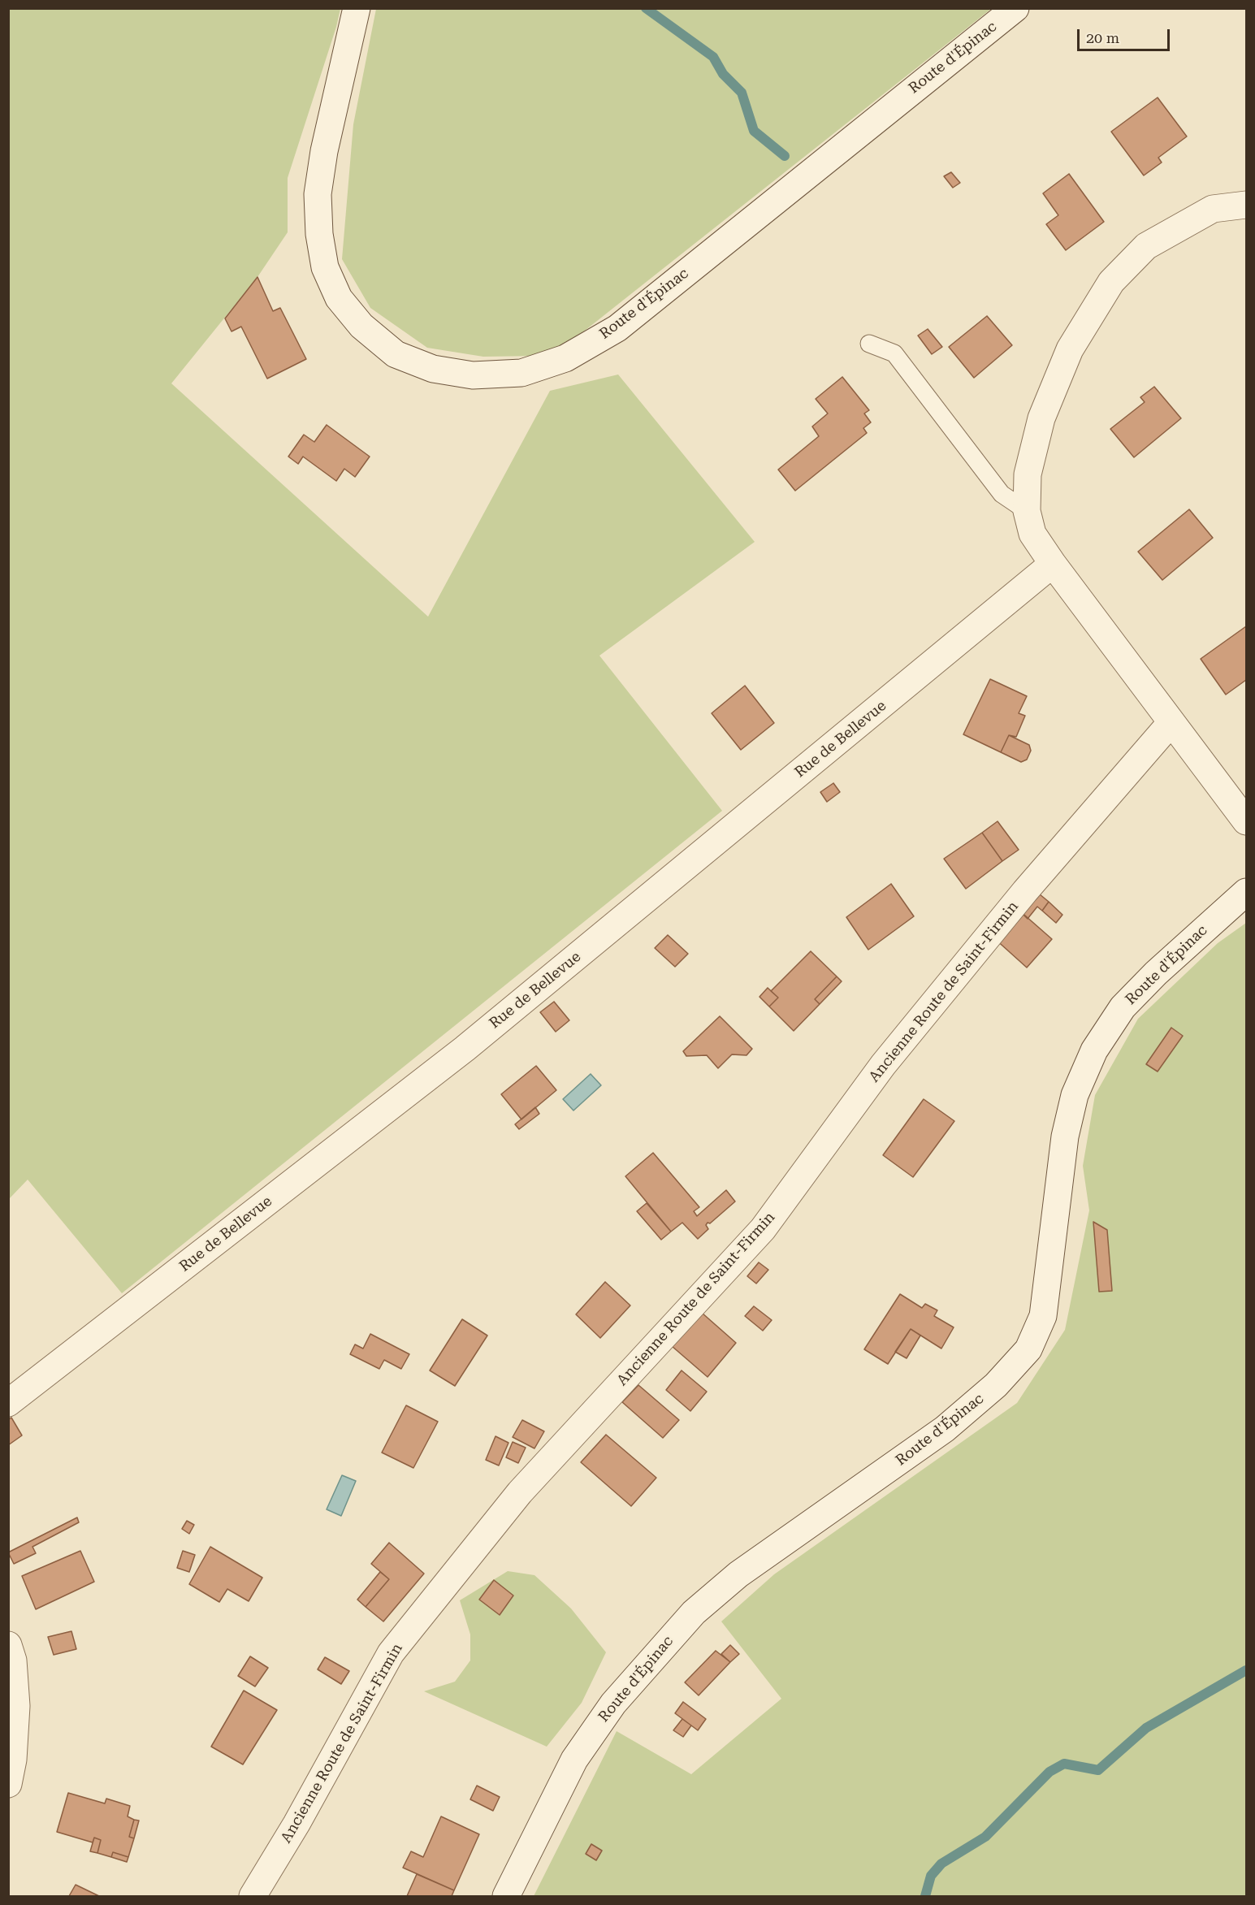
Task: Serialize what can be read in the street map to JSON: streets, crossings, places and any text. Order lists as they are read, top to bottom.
{
  "streets": {
    "street": ["Route d'Épinac", "Rue de Bellevue", "Ancienne Route de Saint-Firmin"]
  },
  "scale_bar": "20 m"
}
